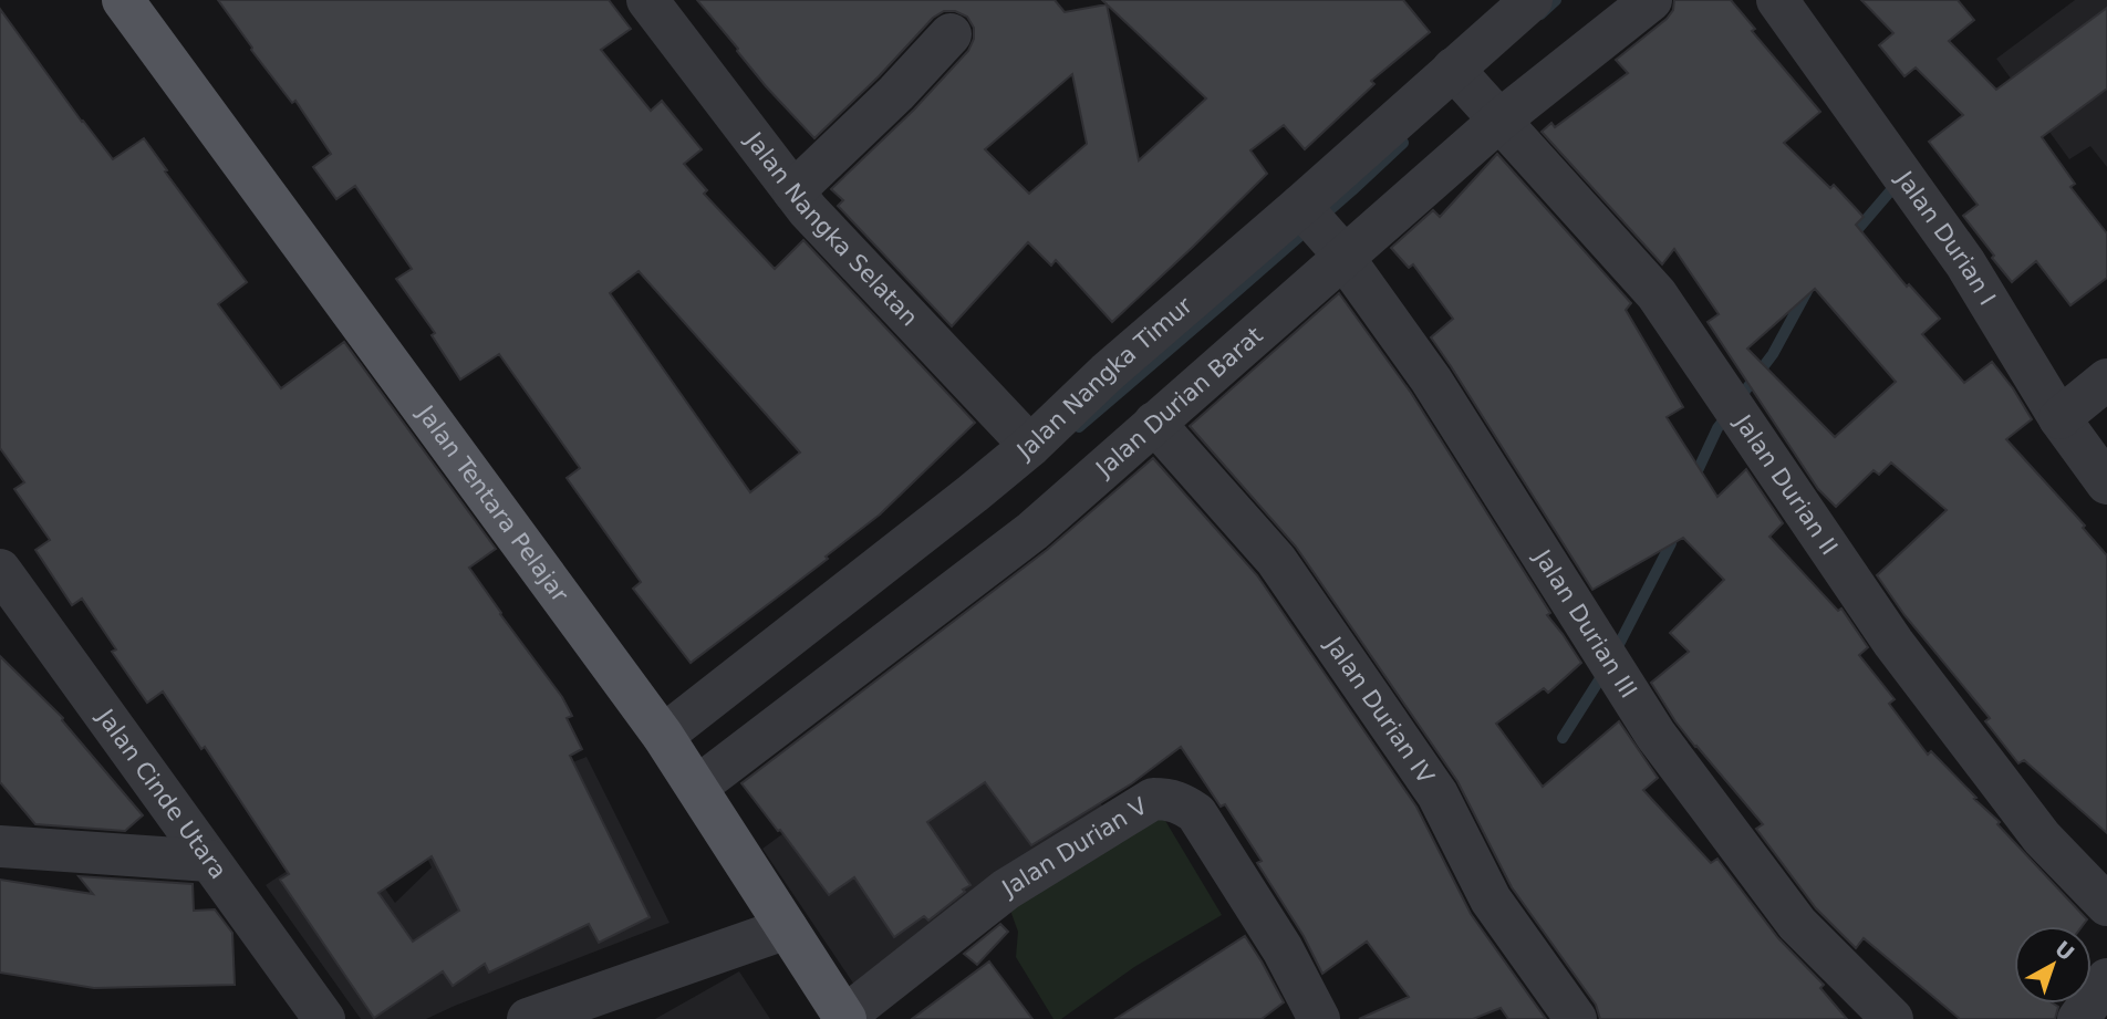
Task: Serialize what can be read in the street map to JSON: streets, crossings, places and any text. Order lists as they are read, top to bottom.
{
  "streets": {
    "main road": ["Jalan Tentara Pelajar"],
    "street": [
      "Jalan Nangka Selatan",
      "Jalan Durian I",
      "Jalan Nangka Timur",
      "Jalan Durian Barat",
      "Jalan Durian II",
      "Jalan Durian III",
      "Jalan Durian IV",
      "Jalan Cinde Utara",
      "Jalan Durian V"
    ]
  },
  "crossings": [
    ["Jalan Nangka Selatan", "Jalan Nangka Timur"],
    ["Jalan Nangka Timur", "Jalan Durian Barat"],
    ["Jalan Nangka Timur", "Jalan Durian II"],
    ["Jalan Nangka Timur", "Jalan Tentara Pelajar"],
    ["Jalan Nangka Timur", "Jalan Durian III"],
    ["Jalan Durian Barat", "Jalan Durian II"],
    ["Jalan Durian Barat", "Jalan Tentara Pelajar"],
    ["Jalan Durian Barat", "Jalan Durian III"],
    ["Jalan Durian Barat", "Jalan Durian IV"],
    ["Jalan Tentara Pelajar", "Jalan Durian V"]
  ],
  "north": "top right"
}
